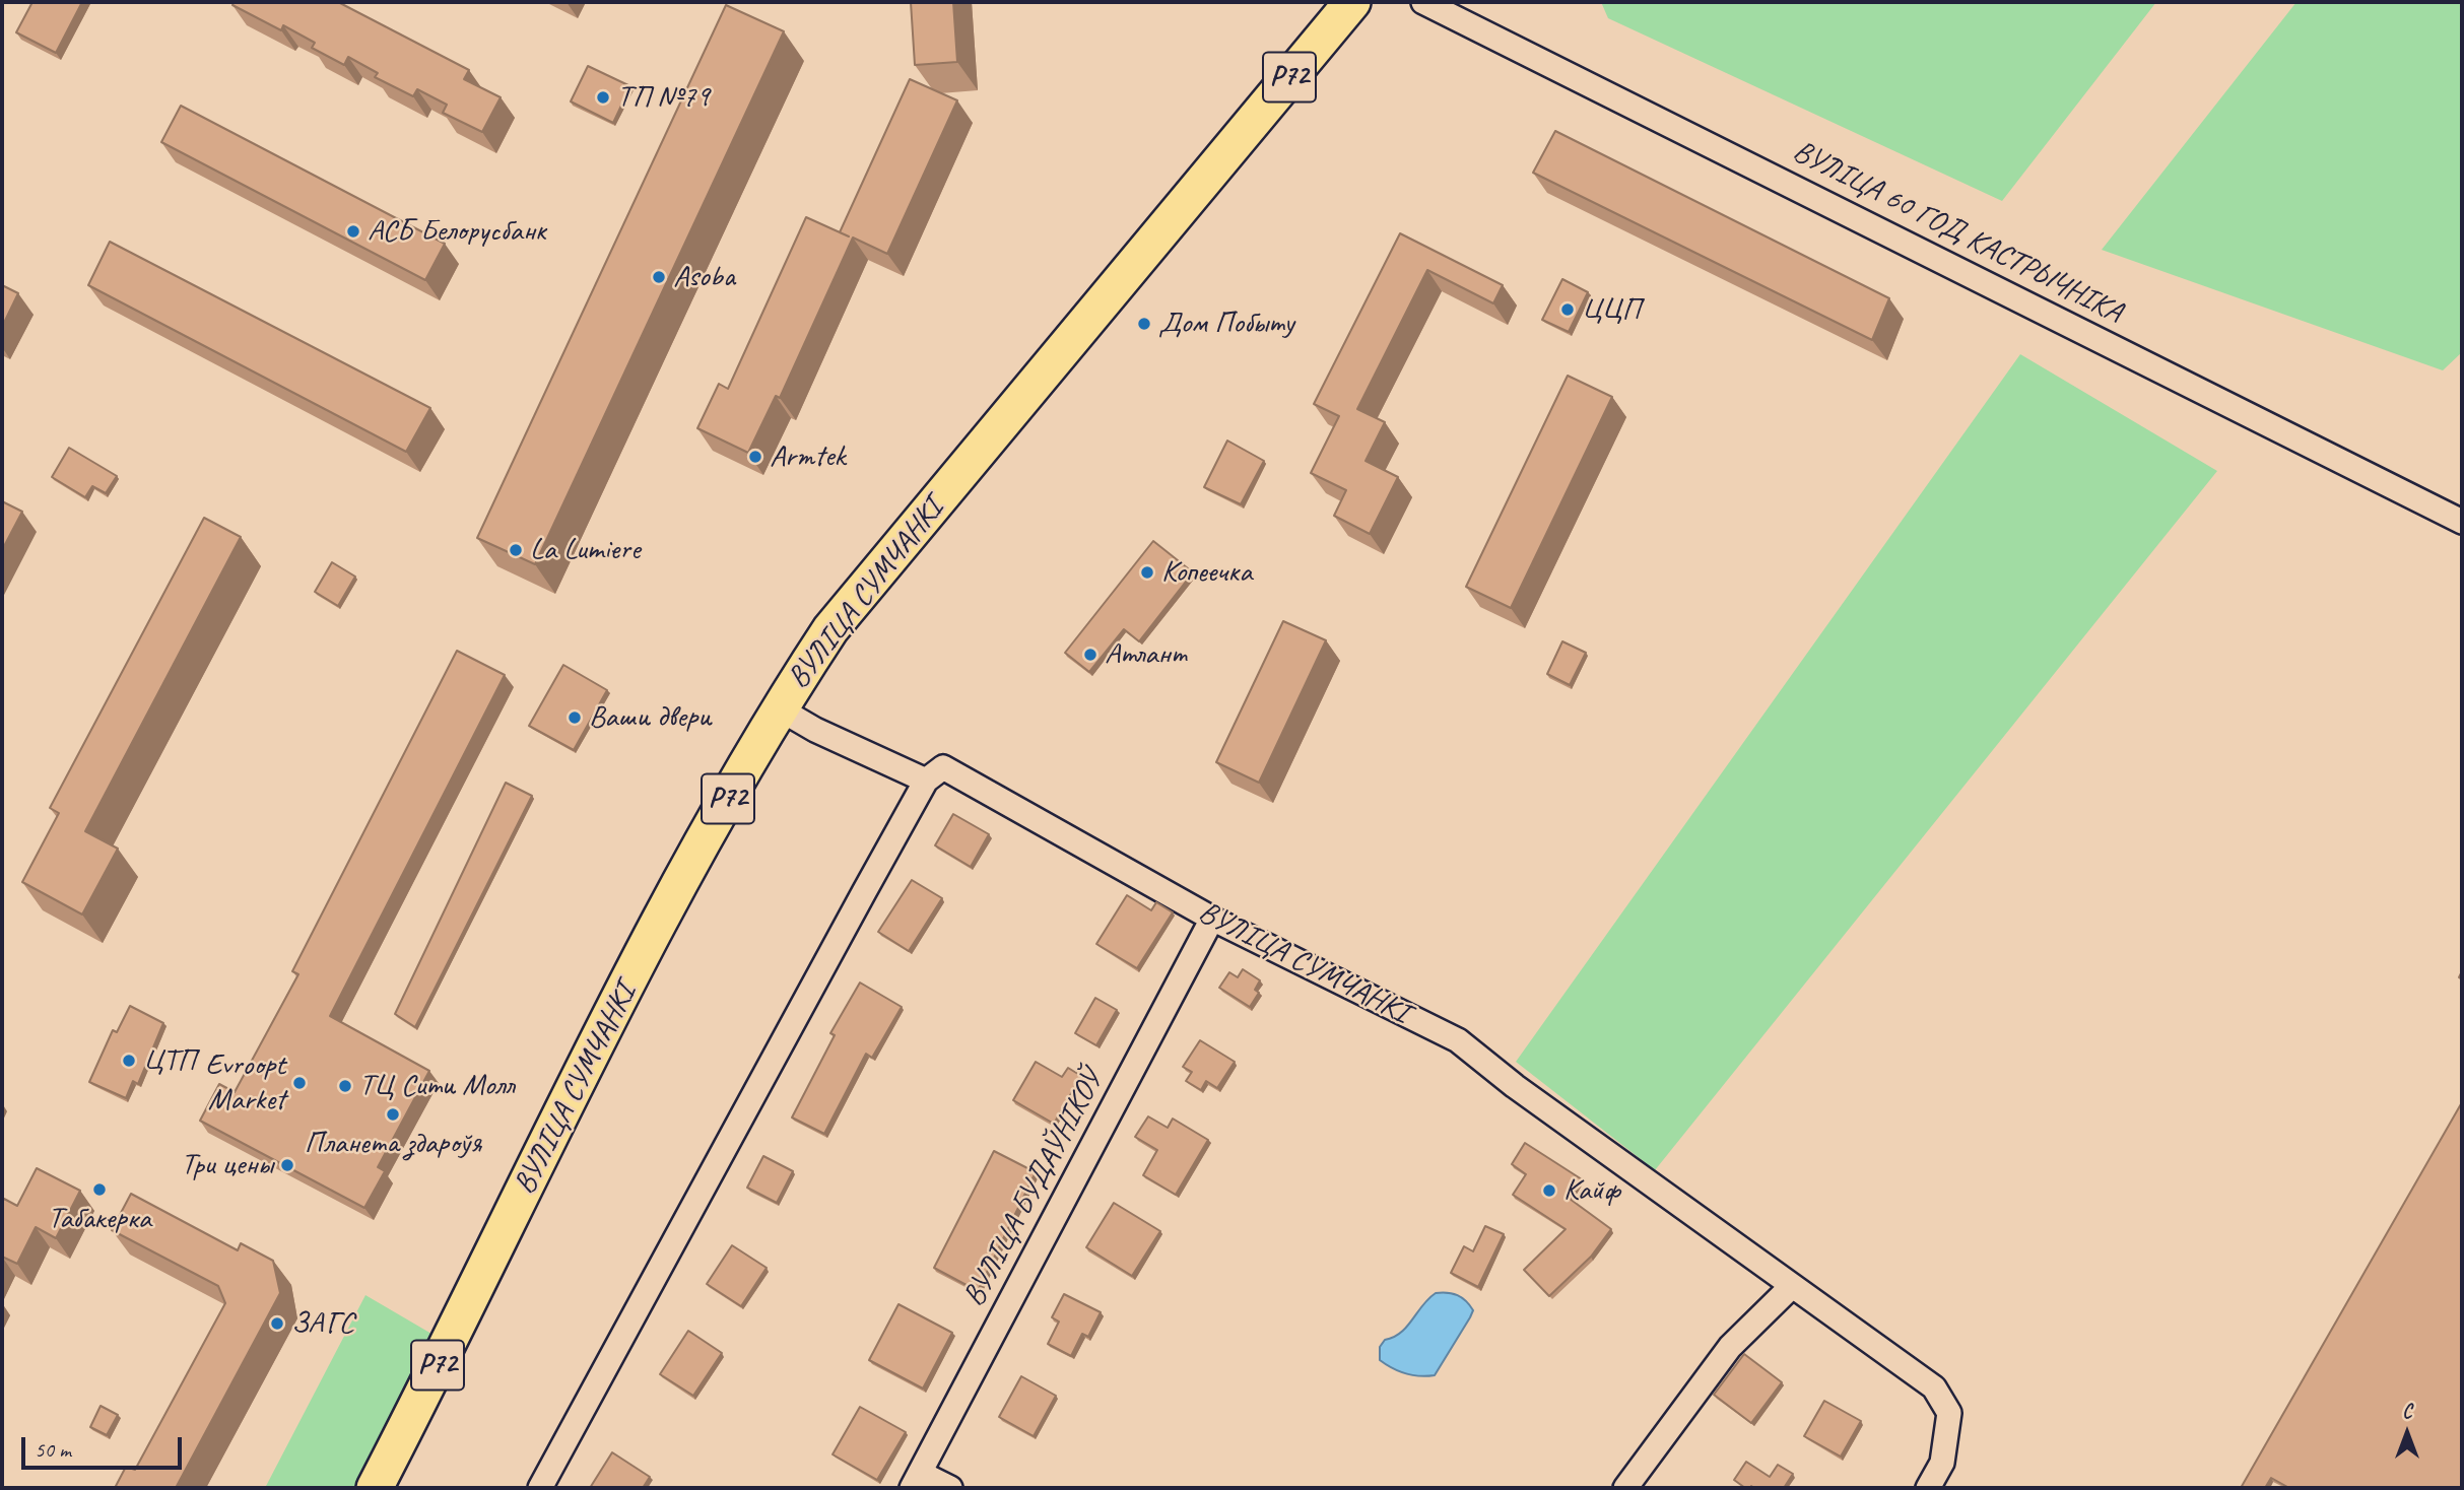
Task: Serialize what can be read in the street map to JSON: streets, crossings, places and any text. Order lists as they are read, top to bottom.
{
  "streets": {
    "main road": ["Р72", "ВУЛІЦА СУМЧАНКІ"],
    "street": ["ВУЛІЦА 60 ГОД КАСТРЫЧНІКА", "ВУЛІЦА БУДАЎНІКОЎ"]
  },
  "crossings": [
    ["ВУЛІЦА СУМЧАНКІ", "ВУЛІЦА БУДАЎНІКОЎ"]
  ],
  "places": [
    "ТП №79",
    "АСБ Белорусбанк",
    "Asoba",
    "ЦЦП",
    "Дом Побыту",
    "Armtek",
    "La Lumiere",
    "Копеечка",
    "Атлант",
    "Ваши двери",
    "ЦТП",
    "Evroopt Market",
    "ТЦ Сити Молл",
    "Планета здароўя",
    "Три цены",
    "Табакерка",
    "Кайф",
    "ЗАГС"
  ],
  "scale_bar": "50 m",
  "north": "top"
}
